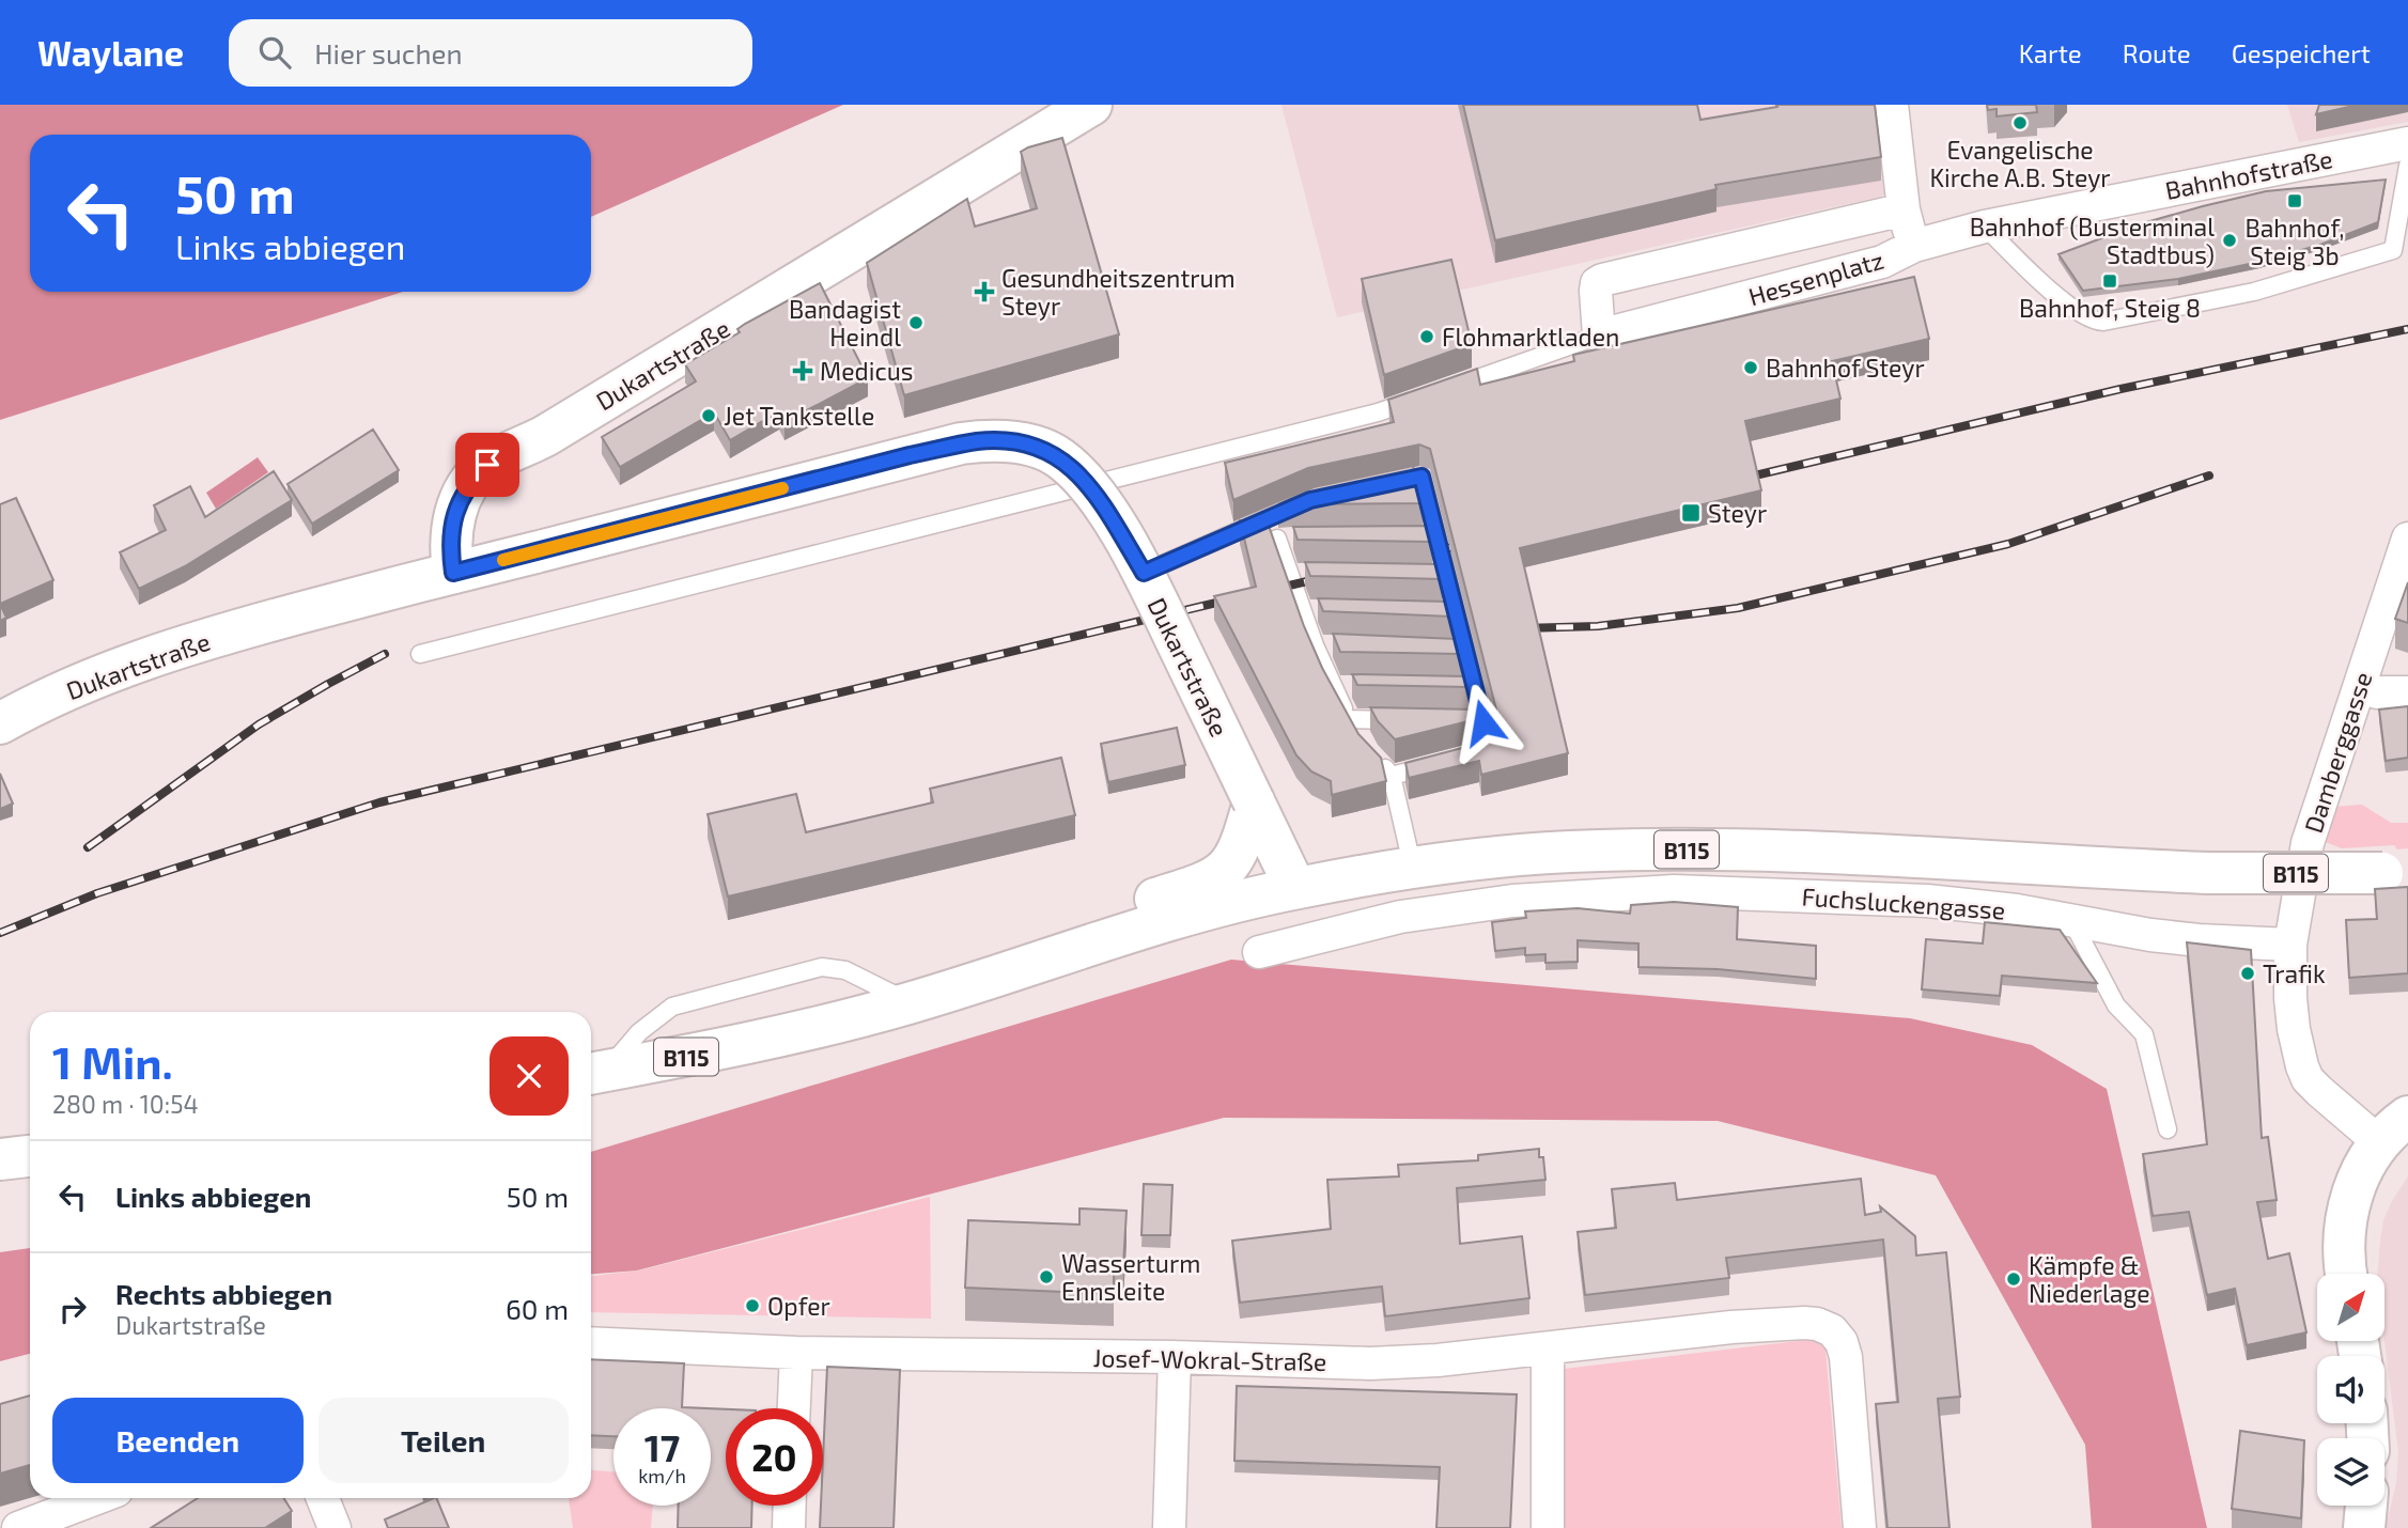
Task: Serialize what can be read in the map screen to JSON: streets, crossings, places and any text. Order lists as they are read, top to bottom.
{
  "streets": {
    "main road": ["Dukartstraße", "Damberggasse", "B115"],
    "street": [
      "Bahnhofstraße",
      "Hessenplatz",
      "Fuchsluckengasse",
      "Josef-Wokral-Straße"
    ]
  },
  "crossings": [
    ["Bahnhofstraße", "Hessenplatz"],
    ["Dukartstraße", "B115"],
    ["Damberggasse", "Fuchsluckengasse"]
  ],
  "places": {
    "other": [
      "Evangelische Kirche A.B. Steyr",
      "Bahnhof (Busterminal Stadtbus)",
      "Bandagist Heindl",
      "Flohmarktladen",
      "Bahnhof Steyr",
      "Jet Tankstelle",
      "Trafik",
      "Wasserturm Ennsleite",
      "Kämpfe & Niederlage",
      "Opfer"
    ],
    "transit": ["Bahnhof, Steig 3b", "Bahnhof, Steig 8", "Steyr"],
    "health": ["Gesundheitszentrum Steyr", "Medicus"]
  },
  "north": "top right",
  "page": {
    "header": "Waylane",
    "search": "Hier suchen",
    "nav": ["Karte", "Route", "Gespeichert"],
    "turn": ["50 m", "Links abbiegen"],
    "heading": ["1 Min.", "280 m · 10:54"],
    "list": [
      {
        "name": "Links abbiegen",
        "value": "50 m"
      },
      {
        "name": "Rechts abbiegen",
        "note": "Dukartstraße",
        "value": "60 m"
      }
    ],
    "buttons": ["Beenden", "Teilen"],
    "speed": "17 km/h",
    "limit": "20"
  }
}
